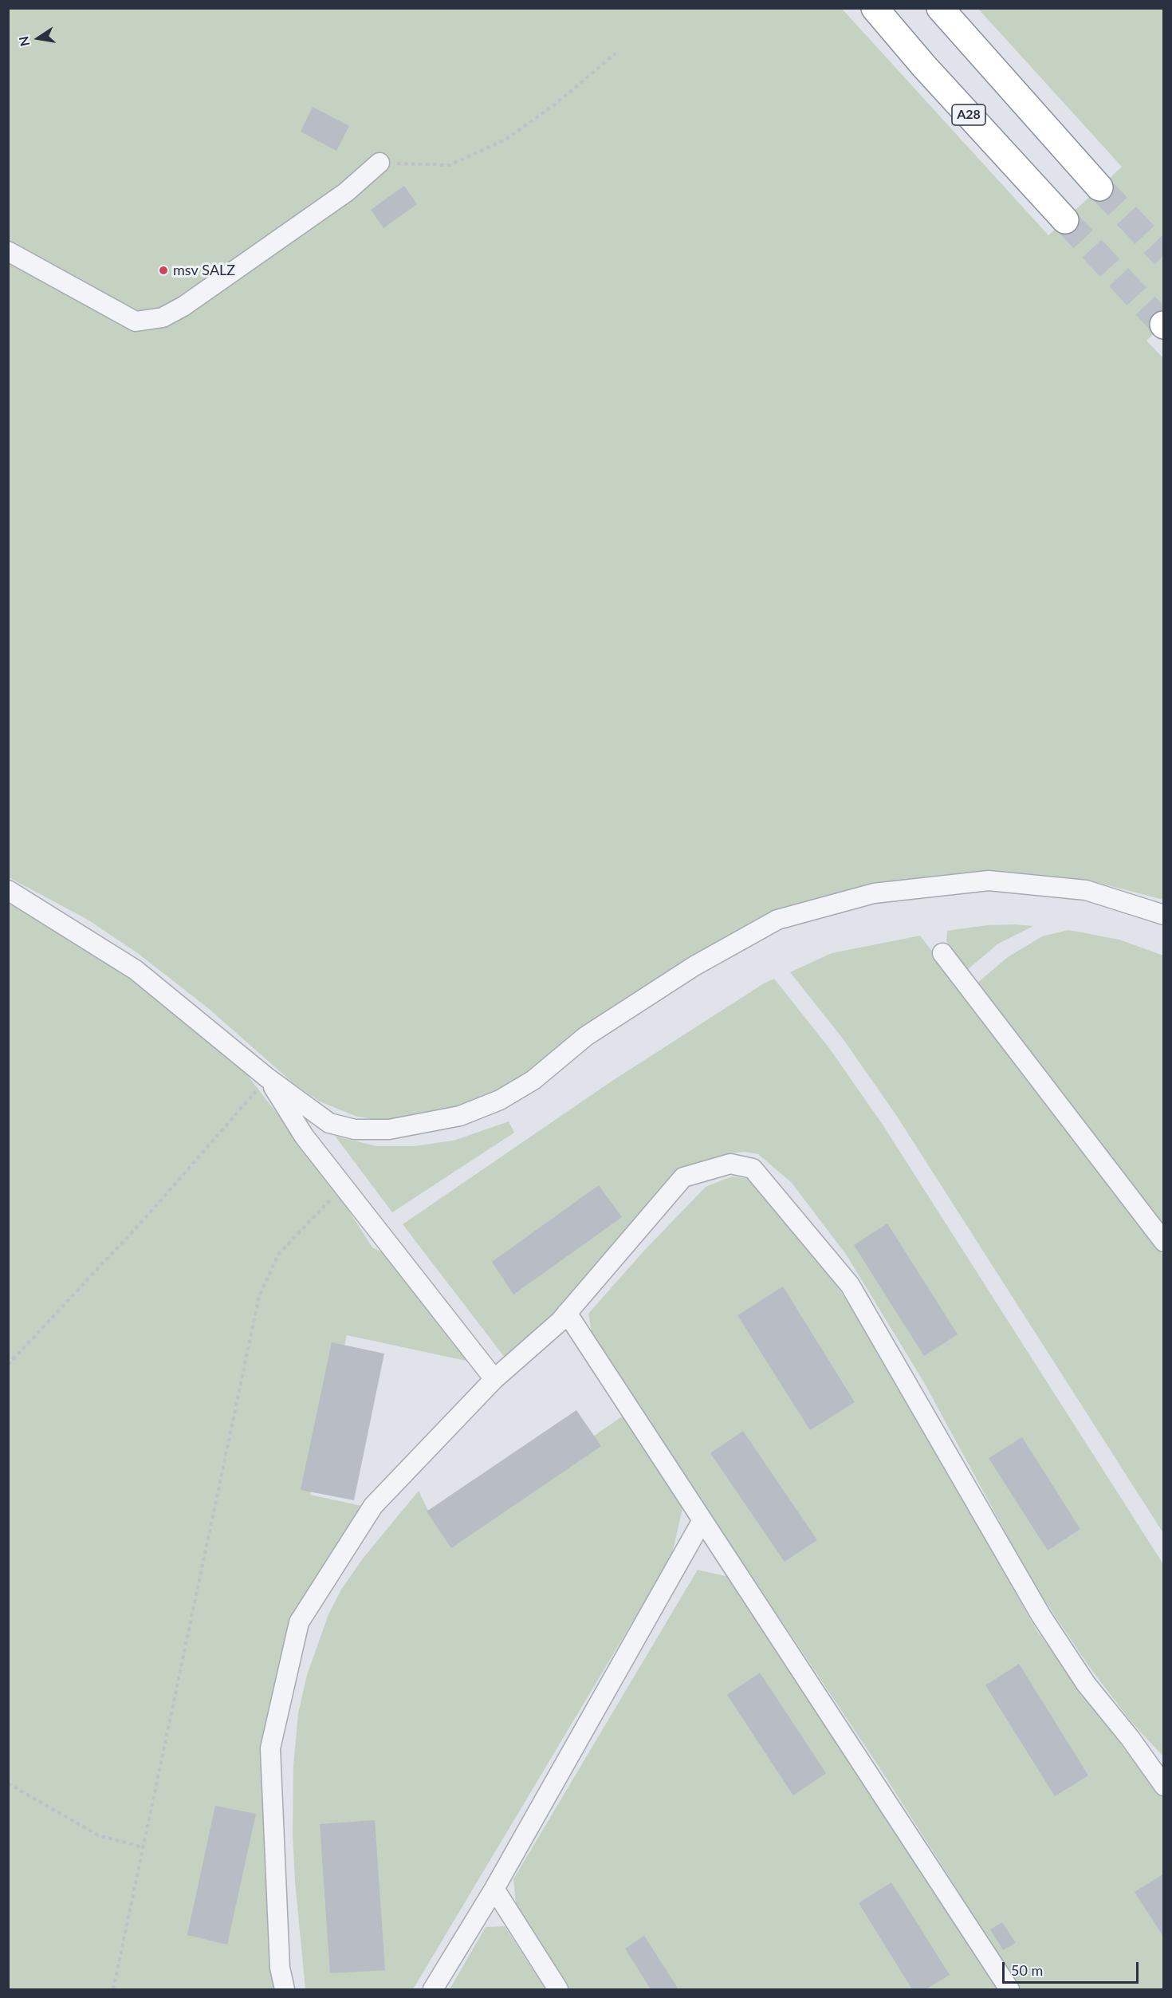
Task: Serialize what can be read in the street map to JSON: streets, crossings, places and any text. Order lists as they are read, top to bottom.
{
  "streets": {
    "highway": ["A28"]
  },
  "places": ["msv SALZ"],
  "scale_bar": "50 m",
  "north": "left"
}
